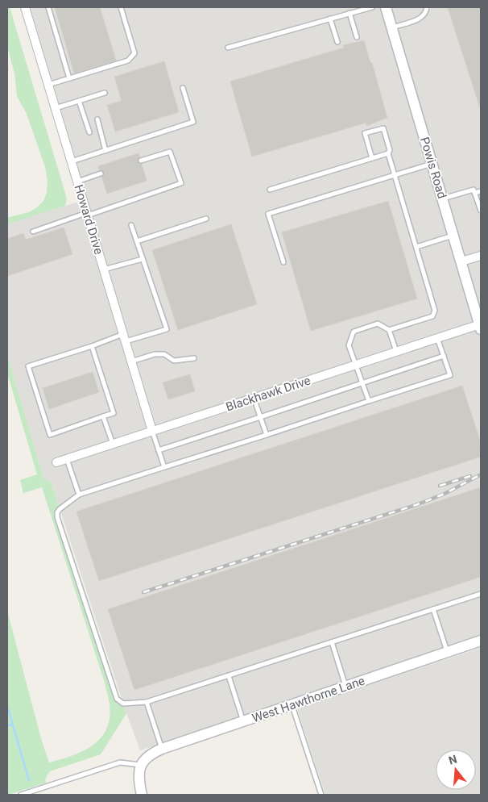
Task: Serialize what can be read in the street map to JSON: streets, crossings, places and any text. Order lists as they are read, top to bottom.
{
  "streets": {
    "street": [
      "Powis Road",
      "Howard Drive",
      "Blackhawk Drive",
      "West Hawthorne Lane"
    ]
  },
  "crossings": [
    ["Powis Road", "Blackhawk Drive"],
    ["Howard Drive", "Blackhawk Drive"]
  ],
  "north": "top"
}
